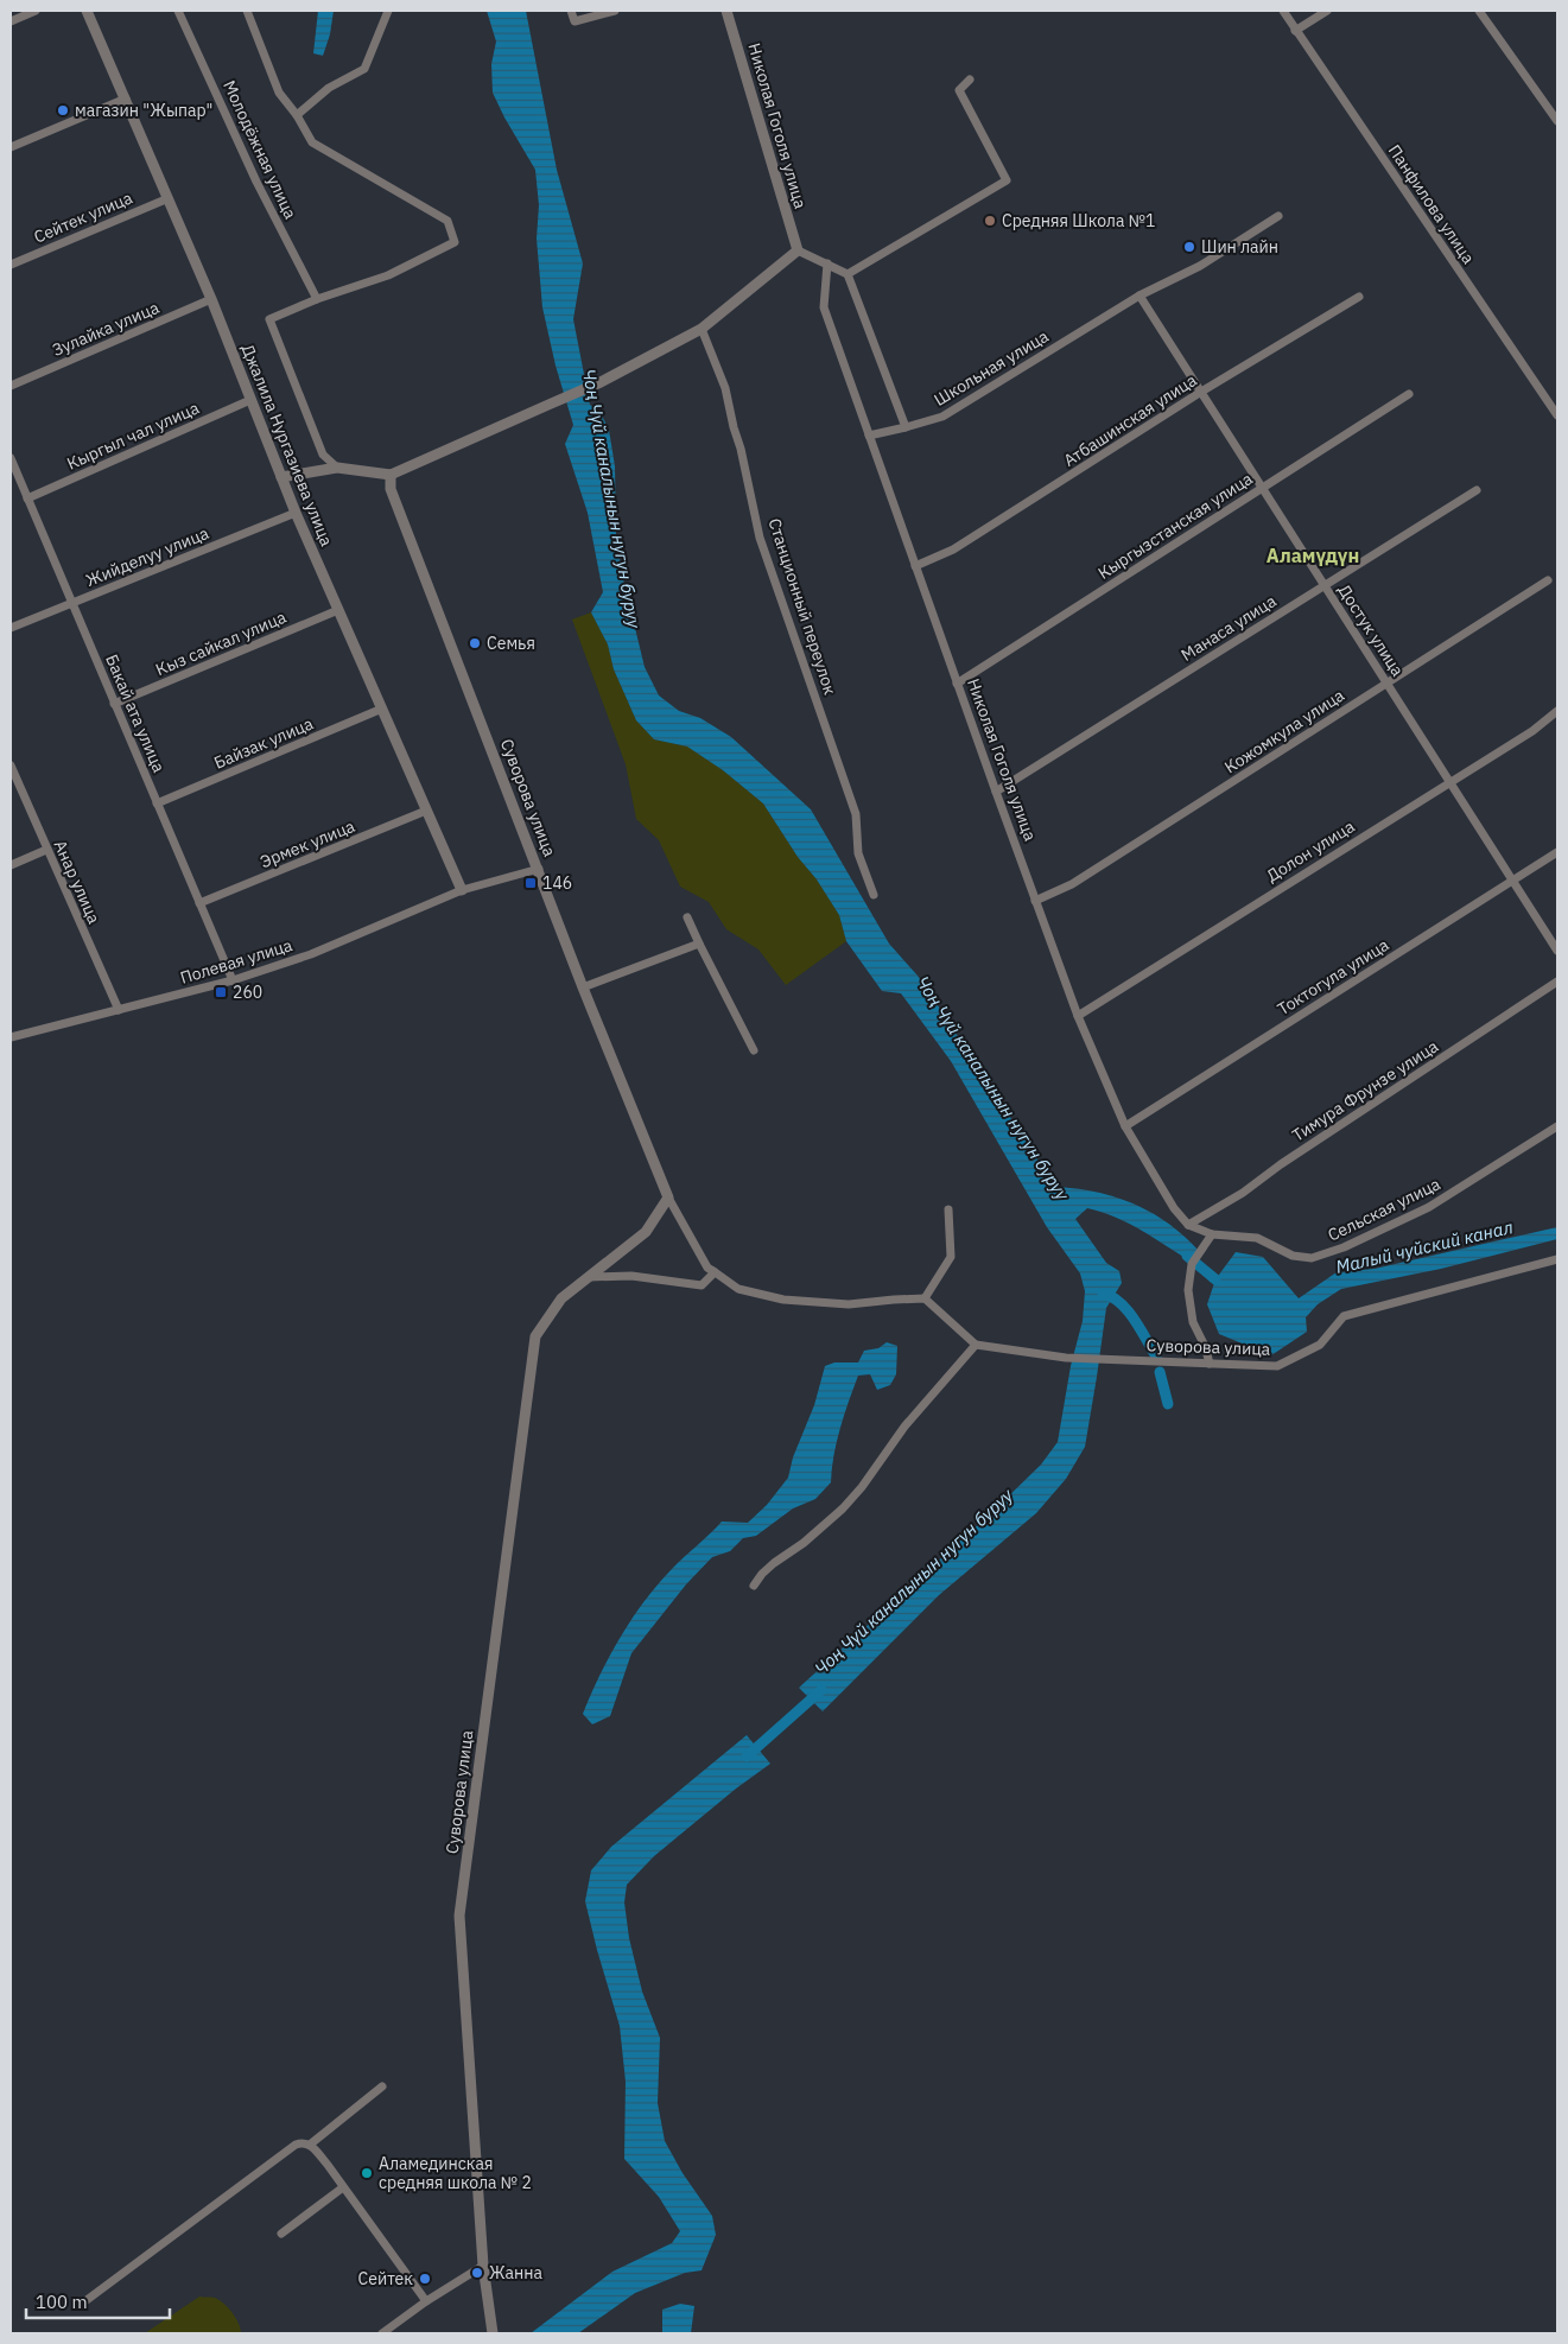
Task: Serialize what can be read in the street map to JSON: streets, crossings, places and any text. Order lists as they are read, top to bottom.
{
  "streets": {
    "street": [
      "Николая Гоголя улица",
      "Молодёжная улица",
      "Панфилова улица",
      "Сейтек улица",
      "Зулайка улица",
      "Школьная улица",
      "Атбашинская улица",
      "Кыргыл чал улица",
      "Джалила Нургазиева улица",
      "Кыргызстанская улица",
      "Жийделуу улица",
      "Станционный переулок",
      "Манаса улица",
      "Достук улица",
      "Кыз сайкал улица",
      "Бакай ата улица",
      "Кожомкула улица",
      "Байзак улица",
      "Суворова улица",
      "Эрмек улица",
      "Долон улица",
      "Анар улица",
      "Полевая улица",
      "Токтогула улица",
      "Тимура Фрунзе улица",
      "Сельская улица"
    ]
  },
  "crossings": [
    ["Николая Гоголя улица", "Школьная улица"],
    ["Николая Гоголя улица", "Атбашинская улица"],
    ["Николая Гоголя улица", "Кыргызстанская улица"],
    ["Николая Гоголя улица", "Манаса улица"],
    ["Николая Гоголя улица", "Кожомкула улица"],
    ["Николая Гоголя улица", "Долон улица"],
    ["Николая Гоголя улица", "Токтогула улица"],
    ["Николая Гоголя улица", "Тимура Фрунзе улица"],
    ["Николая Гоголя улица", "Сельская улица"],
    ["Сейтек улица", "Джалила Нургазиева улица"],
    ["Зулайка улица", "Джалила Нургазиева улица"],
    ["Школьная улица", "Достук улица"],
    ["Атбашинская улица", "Достук улица"],
    ["Кыргыл чал улица", "Джалила Нургазиева улица"],
    ["Кыргыл чал улица", "Бакай ата улица"],
    ["Джалила Нургазиева улица", "Жийделуу улица"],
    ["Джалила Нургазиева улица", "Кыз сайкал улица"],
    ["Джалила Нургазиева улица", "Байзак улица"],
    ["Джалила Нургазиева улица", "Эрмек улица"],
    ["Джалила Нургазиева улица", "Полевая улица"],
    ["Кыргызстанская улица", "Достук улица"],
    ["Жийделуу улица", "Бакай ата улица"],
    ["Манаса улица", "Достук улица"],
    ["Достук улица", "Кожомкула улица"],
    ["Достук улица", "Долон улица"],
    ["Достук улица", "Токтогула улица"],
    ["Кыз сайкал улица", "Бакай ата улица"],
    ["Бакай ата улица", "Байзак улица"],
    ["Бакай ата улица", "Эрмек улица"],
    ["Бакай ата улица", "Полевая улица"],
    ["Суворова улица", "Полевая улица"],
    ["Анар улица", "Полевая улица"]
  ],
  "districts": ["Аламүдүн"],
  "water": ["Чоң Чүй каналынын нугун буруу", "Малый чуйский канал"],
  "places": {
    "other": [
      "магазин \"Жыпар\"",
      "Средняя Школа №1",
      "Шин лайн",
      "Семья",
      "Аламединская средняя школа № 2",
      "Жанна",
      "Сейтек"
    ],
    "transit": ["146", "260"]
  },
  "scale_bar": "100 m"
}
